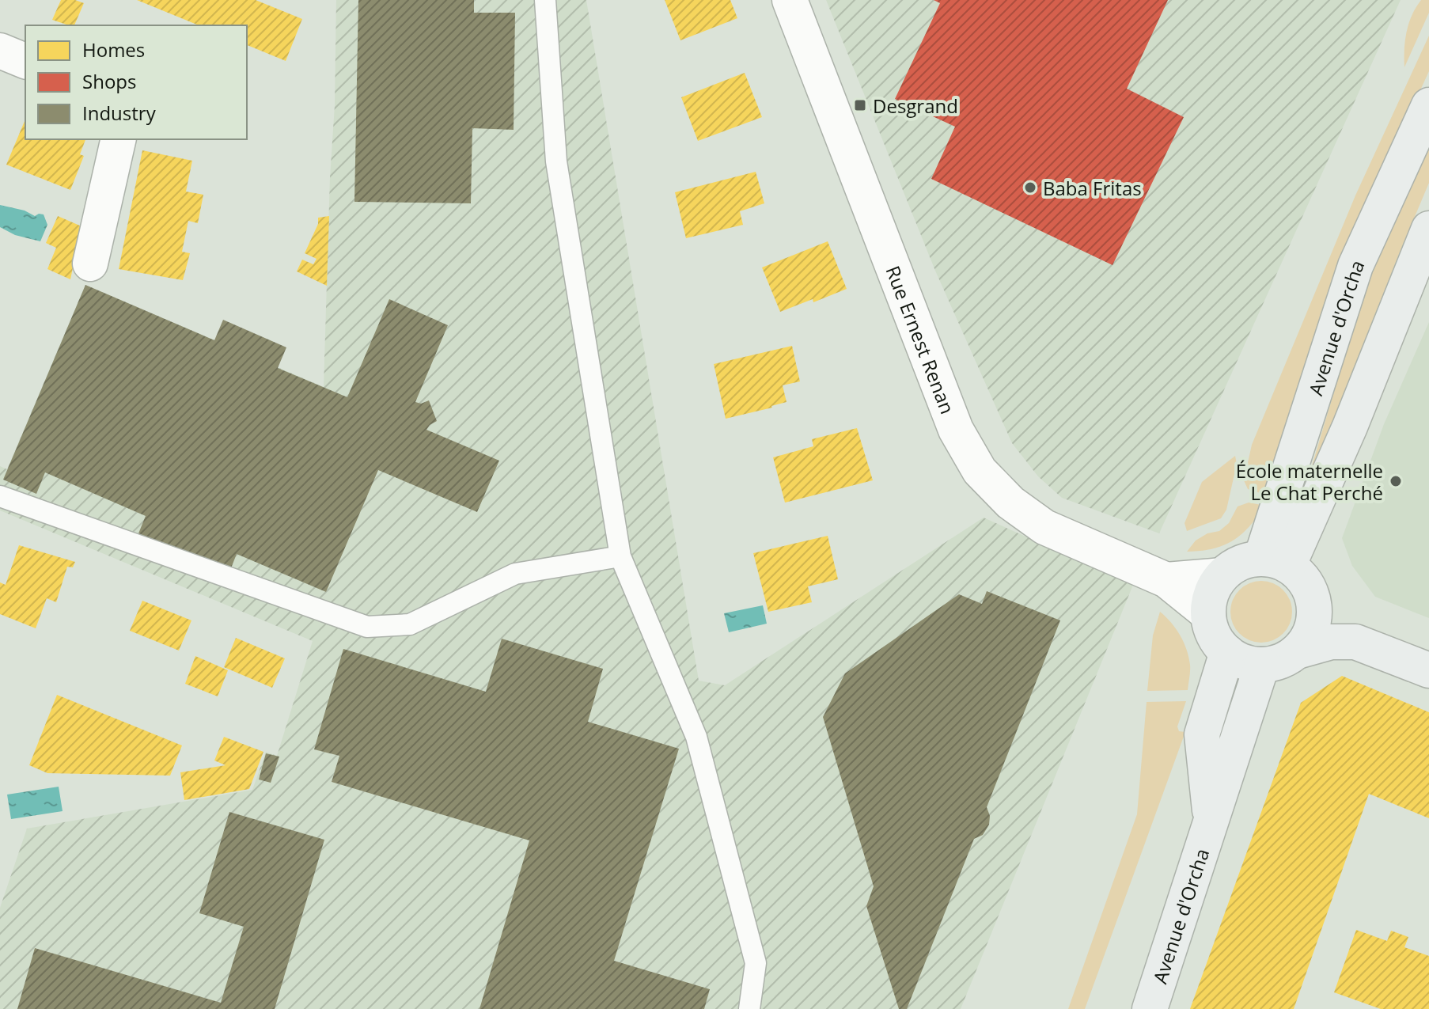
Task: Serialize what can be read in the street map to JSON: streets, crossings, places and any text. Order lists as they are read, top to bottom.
{
  "streets": {
    "main road": ["Avenue d'Orcha"],
    "street": ["Rue Ernest Renan"]
  },
  "crossings": [
    ["Avenue d'Orcha", "Rue Ernest Renan"]
  ],
  "places": {
    "transit": ["Desgrand"],
    "other": ["Baba Fritas", "École maternelle Le Chat Perché"]
  },
  "legend": ["Homes", "Shops", "Industry"]
}
